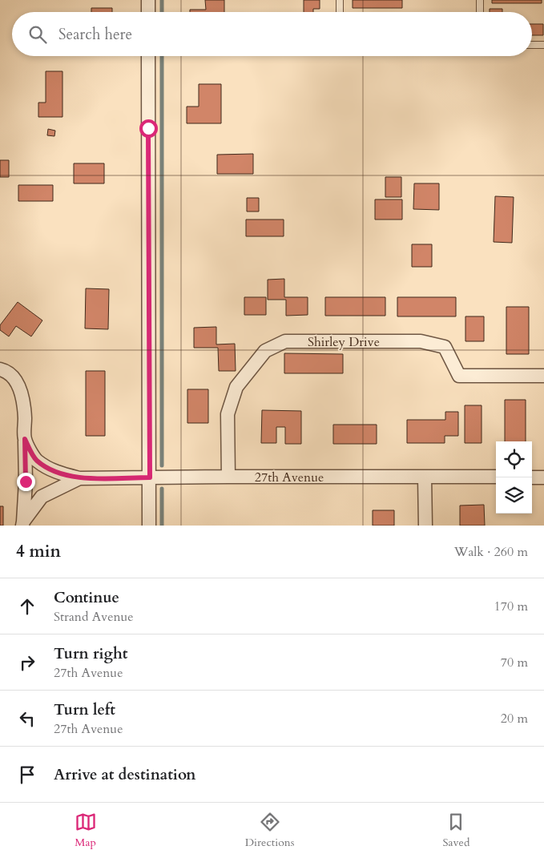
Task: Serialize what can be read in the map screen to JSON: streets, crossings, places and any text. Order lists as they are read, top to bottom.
{
  "streets": {
    "street": ["Shirley Drive", "27th Avenue"]
  },
  "crossings": [
    ["Shirley Drive", "27th Avenue"]
  ],
  "page": {
    "search": "Search here",
    "heading": ["4 min", "Walk · 260 m"],
    "list": [
      ["Continue", "Strand Avenue", "170 m"],
      ["Turn right", "27th Avenue", "70 m"],
      ["Turn left", "27th Avenue", "20 m"],
      "Arrive at destination"
    ],
    "nav": ["Map", "Directions", "Saved"]
  }
}
